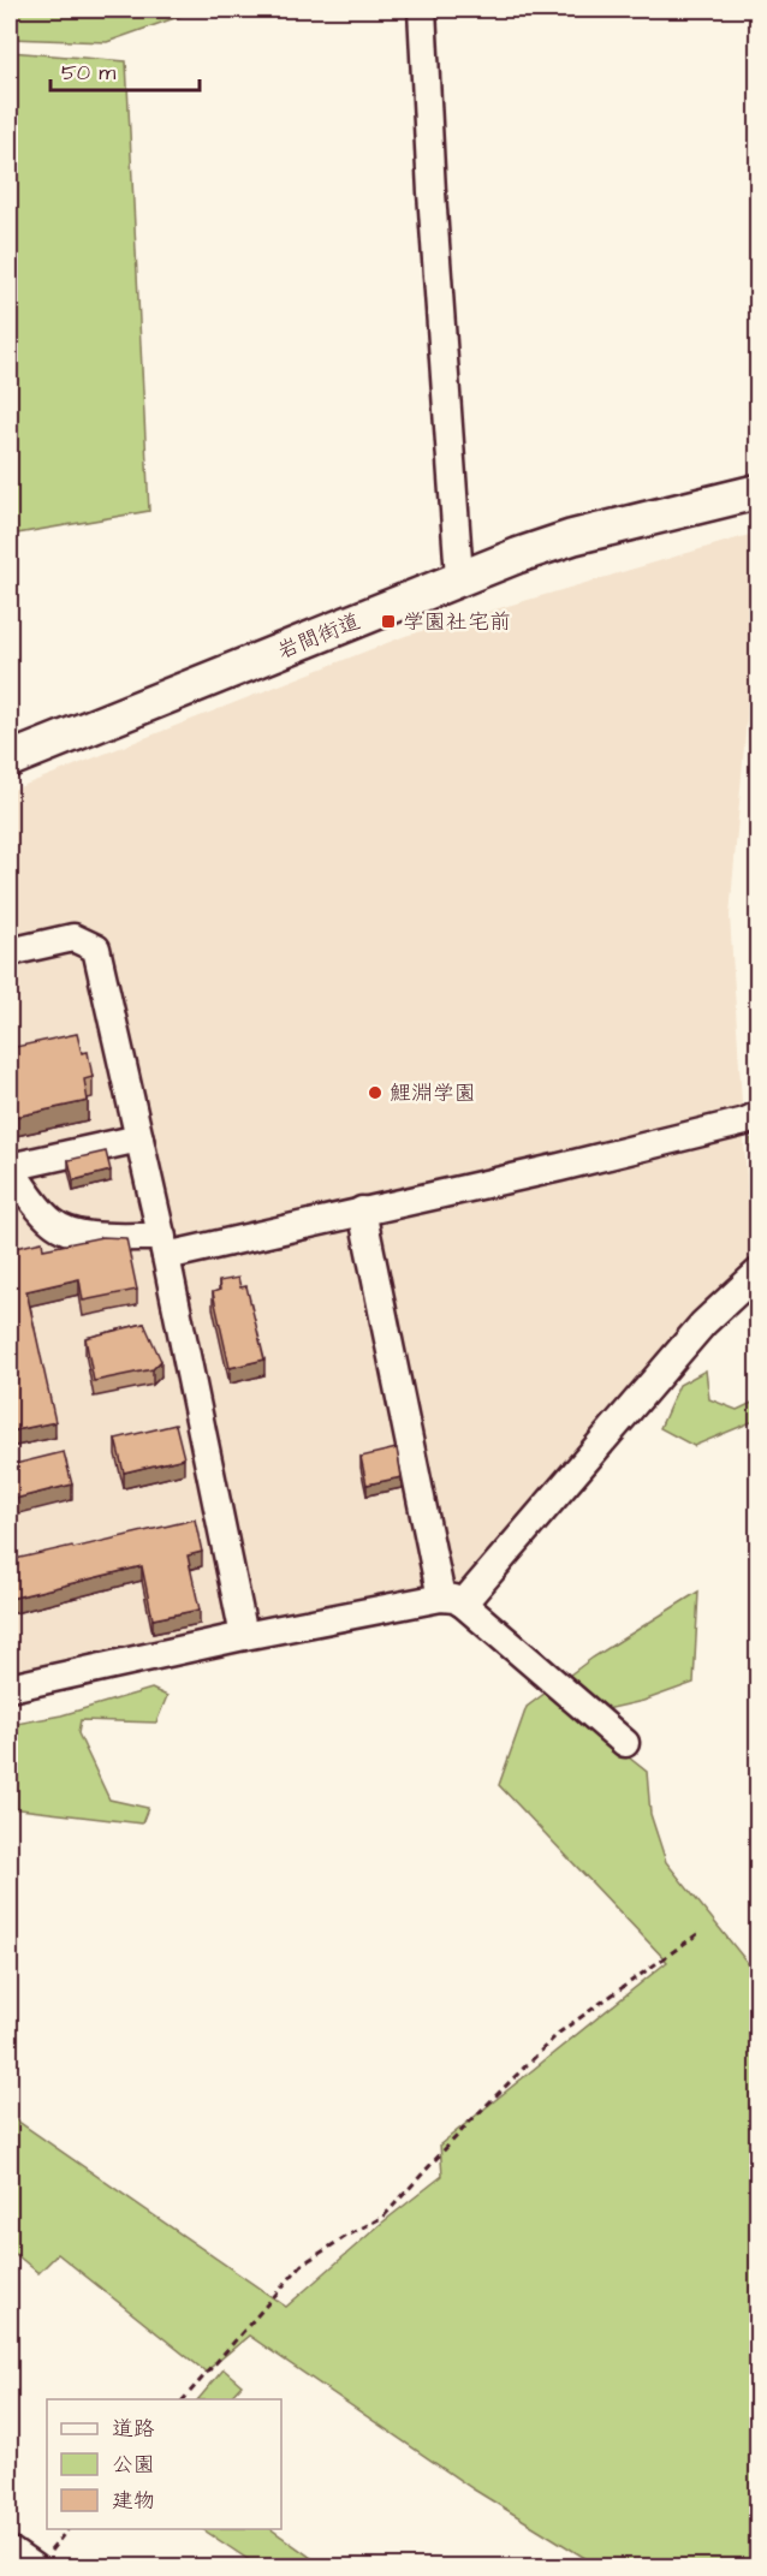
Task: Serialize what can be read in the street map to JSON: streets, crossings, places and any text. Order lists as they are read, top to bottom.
{
  "streets": {
    "main road": ["岩間街道"]
  },
  "places": {
    "transit": ["学園社宅前"],
    "other": ["鯉淵学園"]
  },
  "legend": ["道路", "公園", "建物"],
  "scale_bar": "50 m"
}
